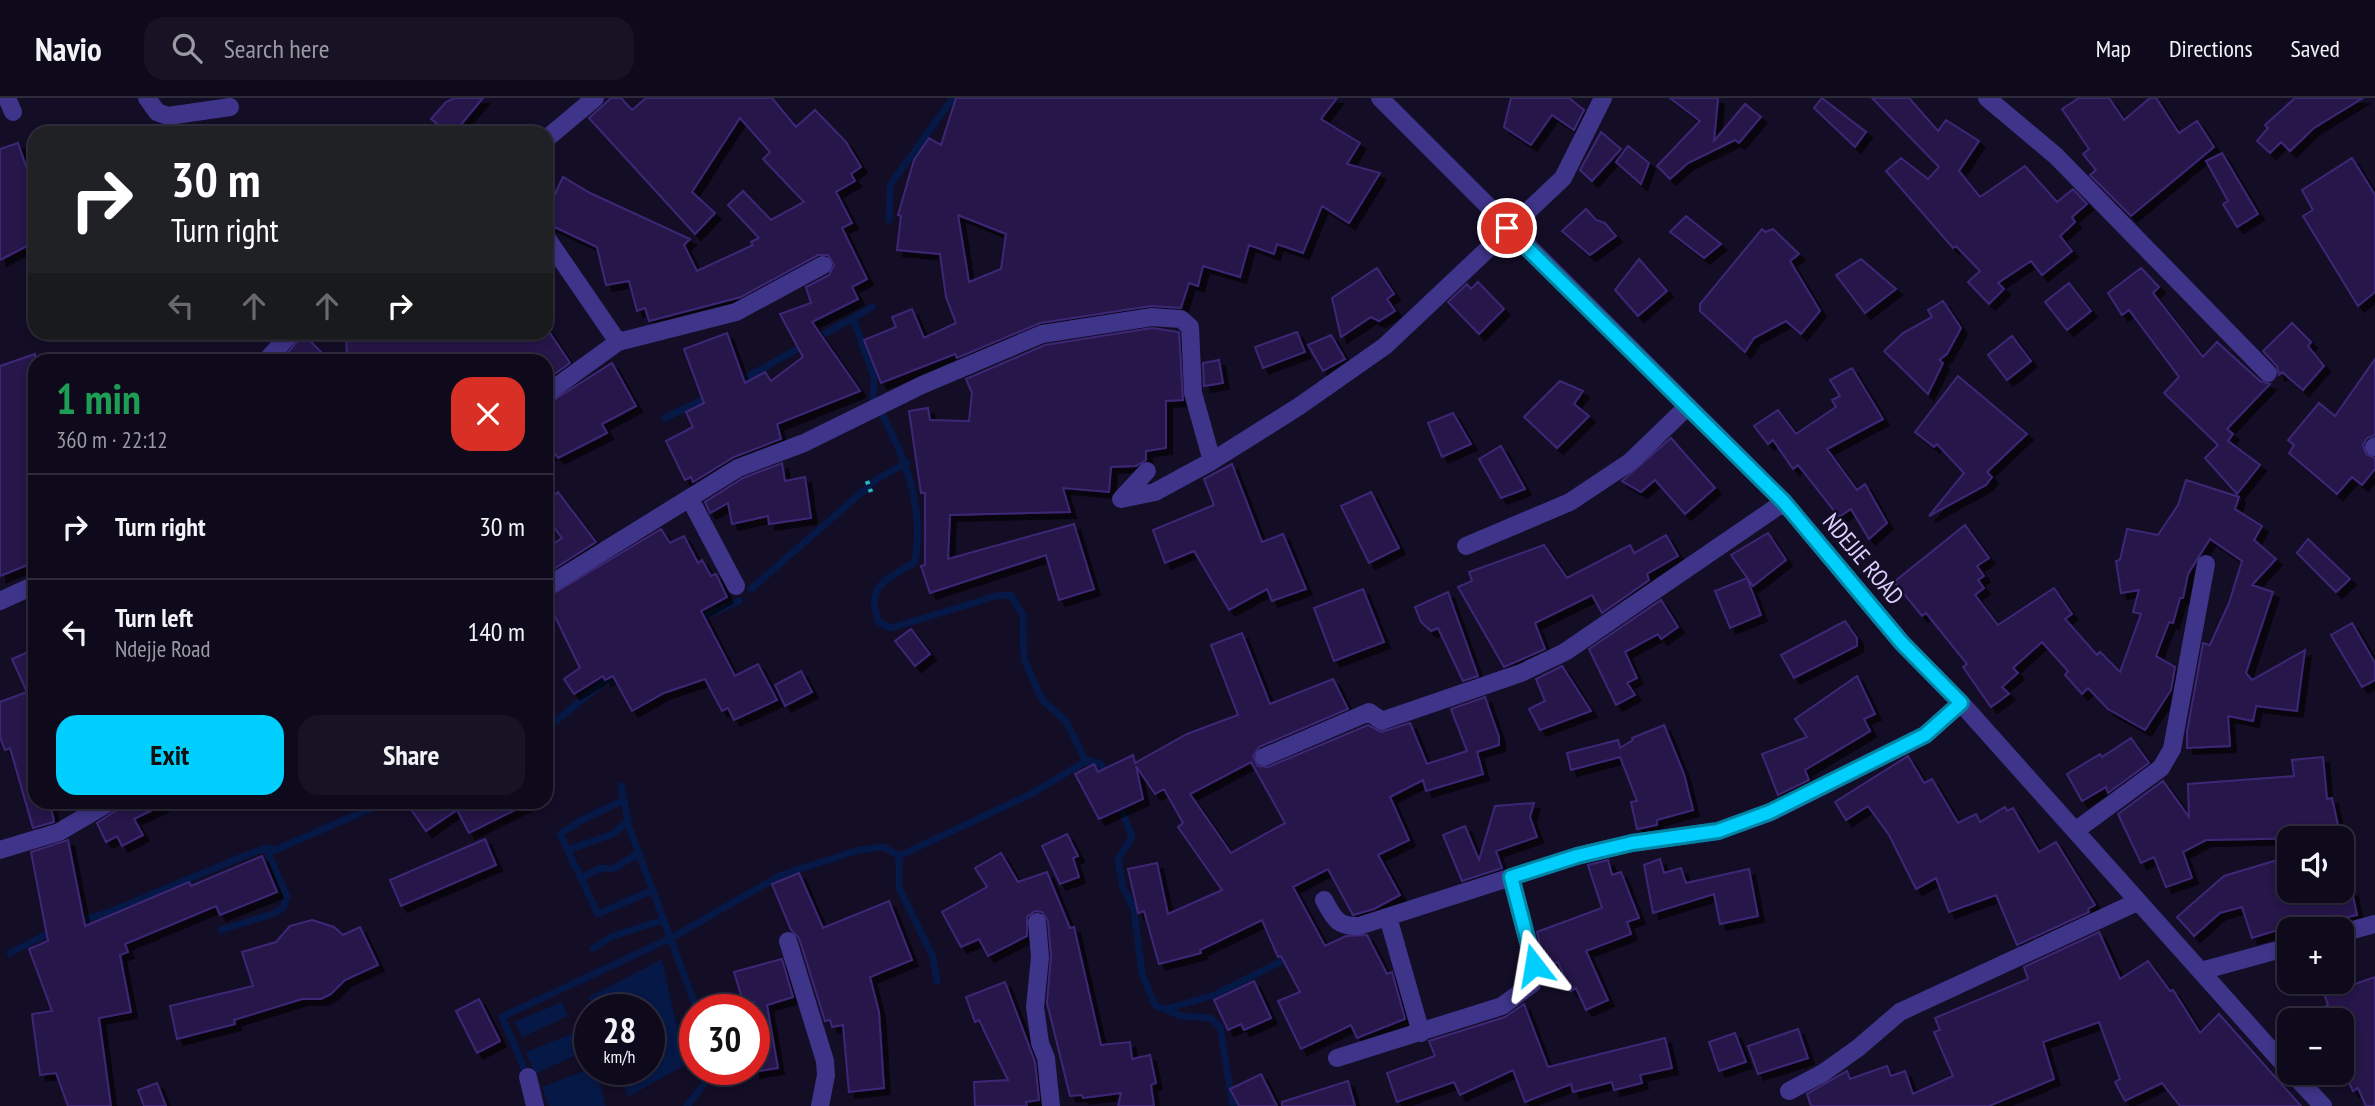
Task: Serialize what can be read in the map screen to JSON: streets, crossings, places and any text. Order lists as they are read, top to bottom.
{
  "streets": {
    "street": ["NDEJJE ROAD"]
  },
  "page": {
    "header": "Navio",
    "search": "Search here",
    "nav": ["Map", "Directions", "Saved"],
    "turn": ["30 m", "Turn right"],
    "heading": ["1 min", "360 m · 22:12"],
    "list": [
      {
        "name": "Turn right",
        "value": "30 m"
      },
      {
        "name": "Turn left",
        "note": "Ndejje Road",
        "value": "140 m"
      }
    ],
    "buttons": ["Exit", "Share"],
    "map_buttons": ["+", "−"],
    "speed": "28 km/h",
    "limit": "30"
  }
}
